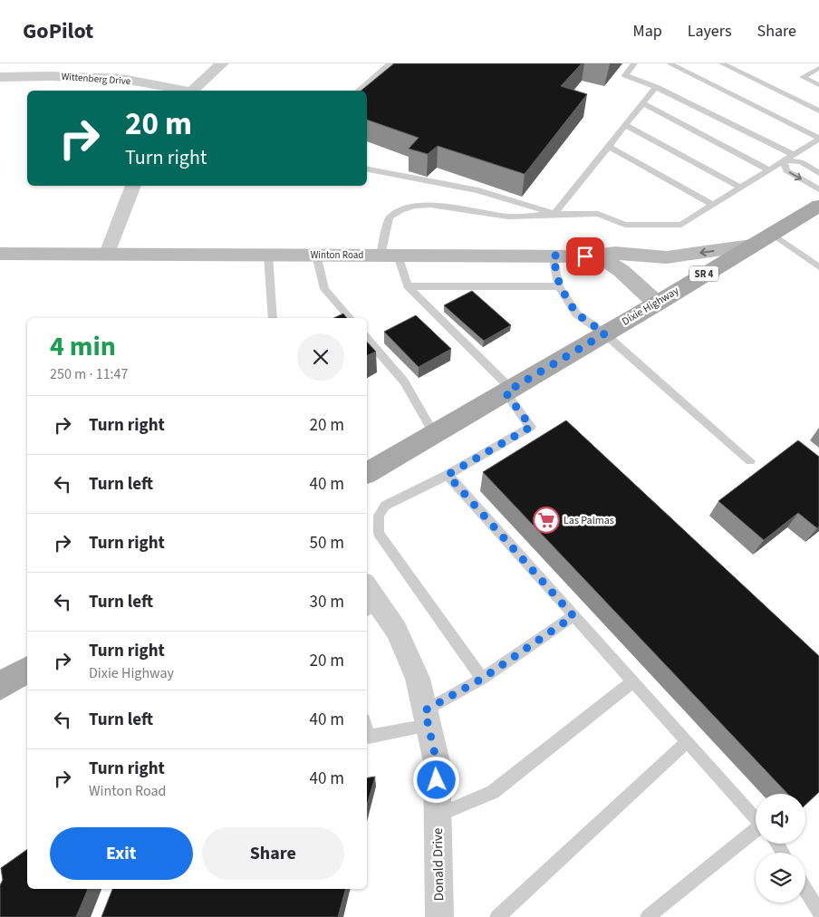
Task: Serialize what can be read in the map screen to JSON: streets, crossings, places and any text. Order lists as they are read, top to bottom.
{
  "streets": {
    "main road": ["SR 4", "Dixie Highway"],
    "street": ["Wittenberg Drive", "Winton Road", "Donald Drive"]
  },
  "crossings": [
    ["Winton Road", "Dixie Highway"]
  ],
  "places": {
    "supermarket": ["Las Palmas"]
  },
  "page": {
    "header": "GoPilot",
    "nav": ["Map", "Layers", "Share"],
    "turn": ["20 m", "Turn right"],
    "heading": ["4 min", "250 m · 11:47"],
    "list": [
      {
        "name": "Turn right",
        "value": "20 m"
      },
      {
        "name": "Turn left",
        "value": "40 m"
      },
      {
        "name": "Turn right",
        "value": "50 m"
      },
      {
        "name": "Turn left",
        "value": "30 m"
      },
      {
        "name": "Turn right",
        "note": "Dixie Highway",
        "value": "20 m"
      },
      {
        "name": "Turn left",
        "value": "40 m"
      },
      {
        "name": "Turn right",
        "note": "Winton Road",
        "value": "40 m"
      }
    ],
    "buttons": ["Exit", "Share"]
  }
}
